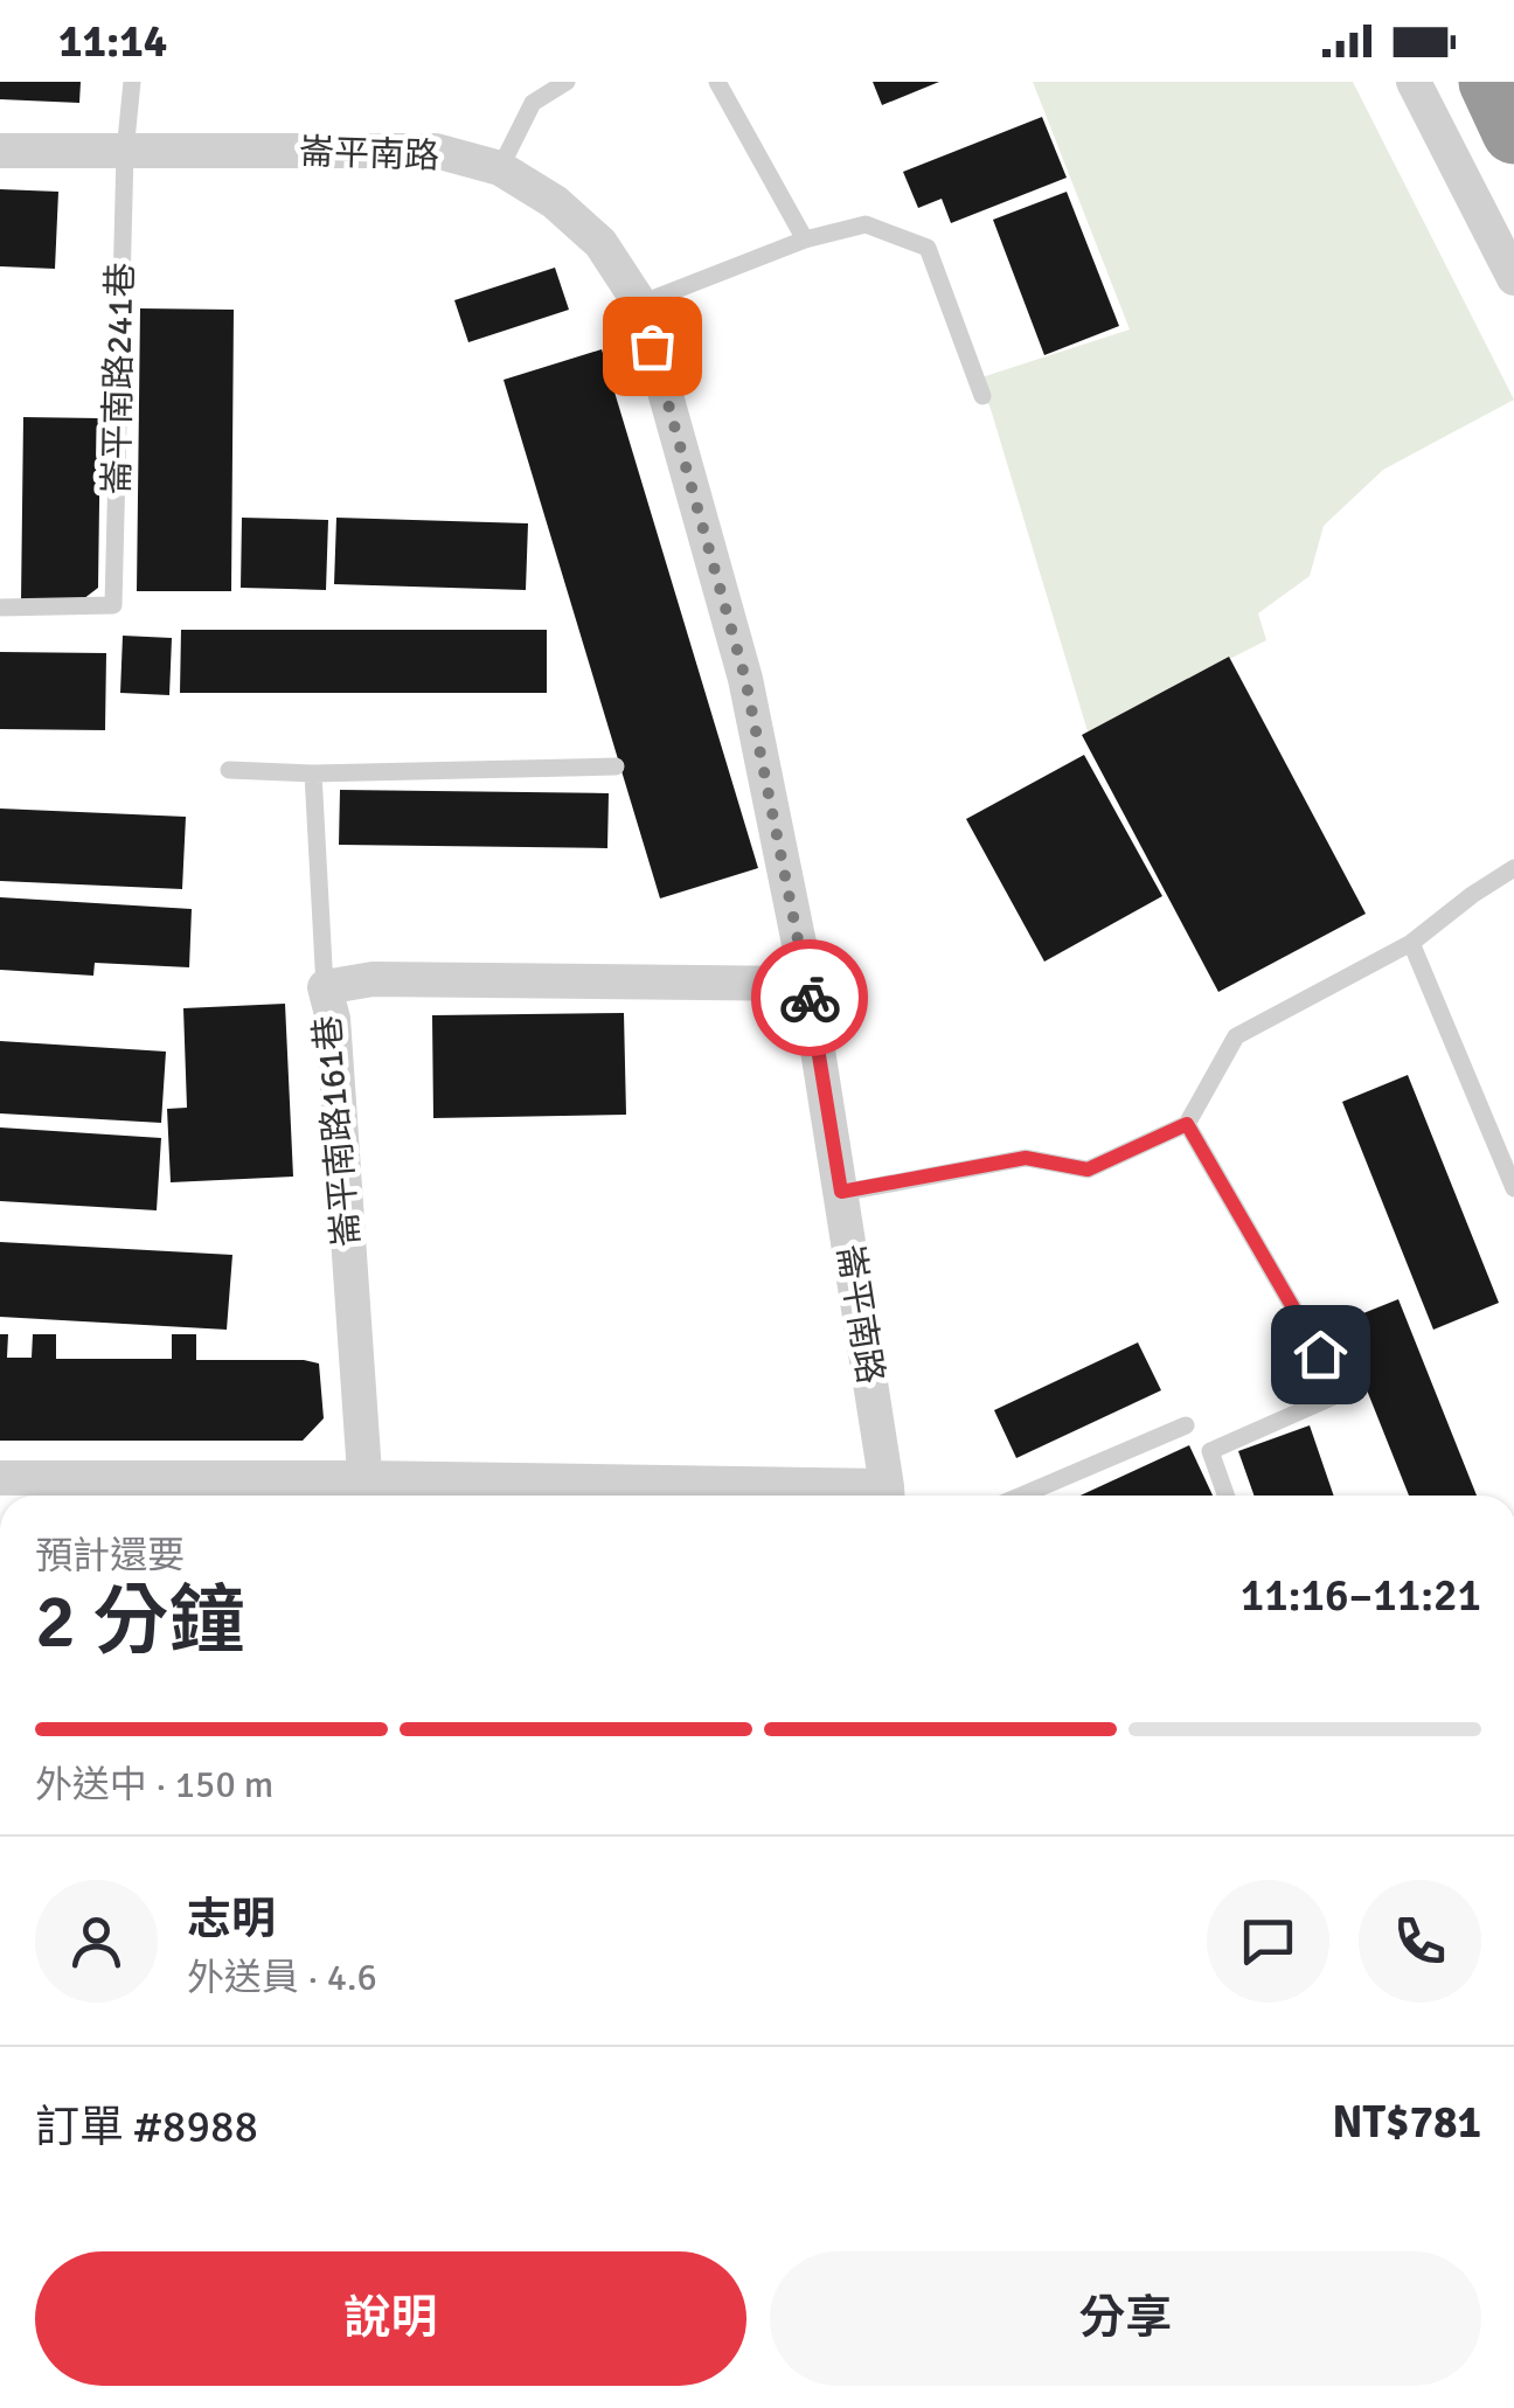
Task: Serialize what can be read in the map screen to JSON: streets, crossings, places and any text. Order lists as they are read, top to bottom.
{
  "streets": {
    "street": ["崙平南路", "崙平南路161巷"],
    "lane": ["崙平南路241巷"]
  },
  "crossings": [
    ["崙平南路", "崙平南路241巷"],
    ["崙平南路", "崙平南路161巷"]
  ],
  "page": {
    "status": "11:14",
    "heading": ["2 分鐘", "預計還要", "11:16–11:21"],
    "panel": [
      "志明",
      "外送員 · 4.6",
      "訂單 #8988",
      "NT$781"
    ],
    "bar": "外送中 · 150 m",
    "buttons": ["說明", "分享"]
  }
}
